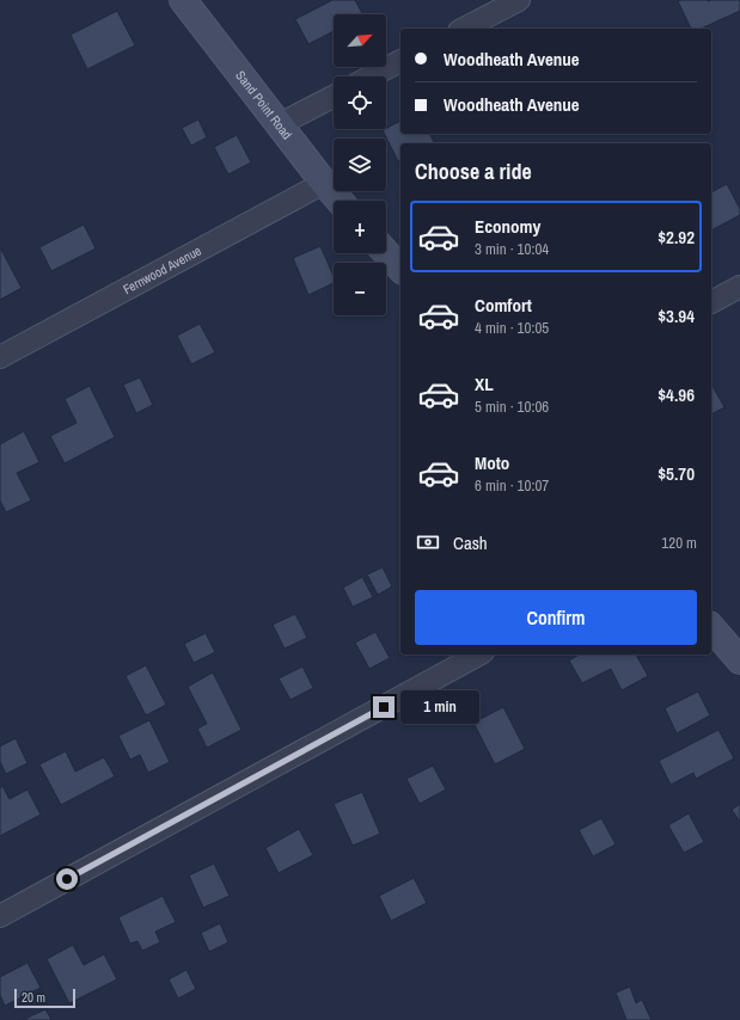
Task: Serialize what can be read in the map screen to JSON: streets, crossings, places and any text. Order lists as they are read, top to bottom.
{
  "streets": {
    "street": ["Sand Point Road", "Fernwood Avenue"]
  },
  "crossings": [
    ["Sand Point Road", "Fernwood Avenue"]
  ],
  "scale_bar": "20 m",
  "north": "top right",
  "page": {
    "map_buttons": ["+", "−"],
    "banner": ["Woodheath Avenue", "Woodheath Avenue"],
    "heading": "Choose a ride",
    "list": [
      {
        "name": "Economy",
        "note": "3 min · 10:04",
        "value": "$2.92"
      },
      {
        "name": "Comfort",
        "note": "4 min · 10:05",
        "value": "$3.94"
      },
      {
        "name": "XL",
        "note": "5 min · 10:06",
        "value": "$4.96"
      },
      {
        "name": "Moto",
        "note": "6 min · 10:07",
        "value": "$5.70"
      }
    ],
    "pay": ["Cash", "120 m"],
    "buttons": "Confirm",
    "bubble": "1 min",
    "scale": "20 m"
  }
}
